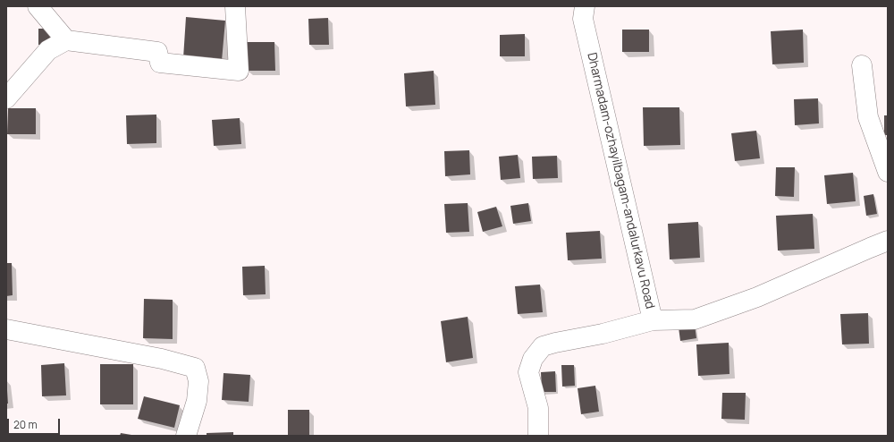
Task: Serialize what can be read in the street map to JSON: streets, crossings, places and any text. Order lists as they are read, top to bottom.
{
  "streets": {
    "street": ["Dharmadam-ozhayilbagam-andalurkavu Road"]
  },
  "scale_bar": "20 m"
}
